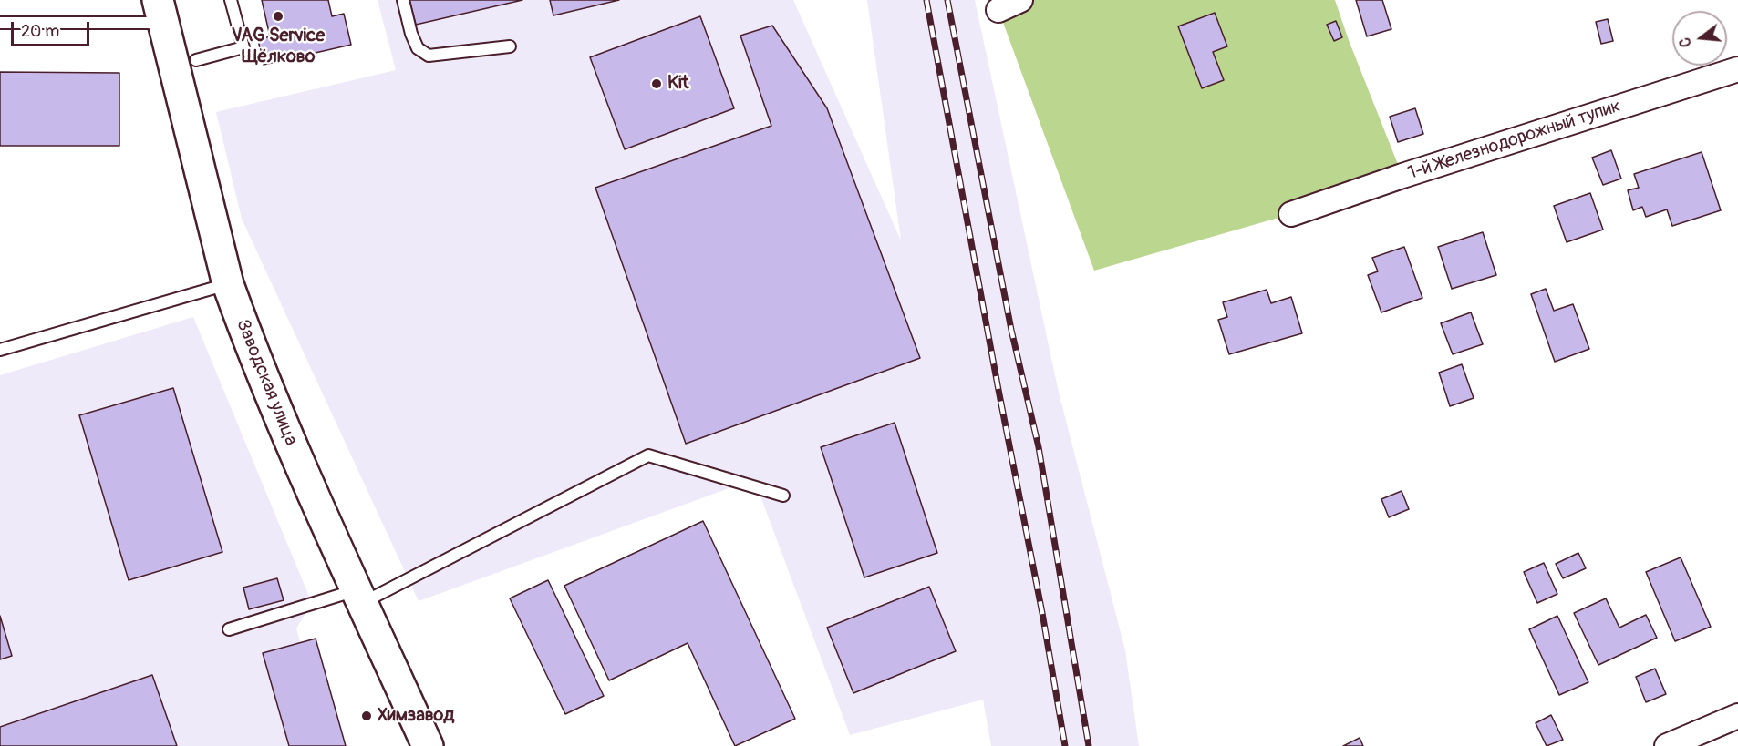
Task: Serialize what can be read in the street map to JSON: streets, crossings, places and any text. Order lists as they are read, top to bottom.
{
  "streets": {
    "main road": ["Заводская улица"],
    "street": ["1-й Железнодорожный тупик"]
  },
  "places": ["VAG Service Щёлково", "Kit", "Химзавод"],
  "scale_bar": "20 m",
  "north": "left"
}
